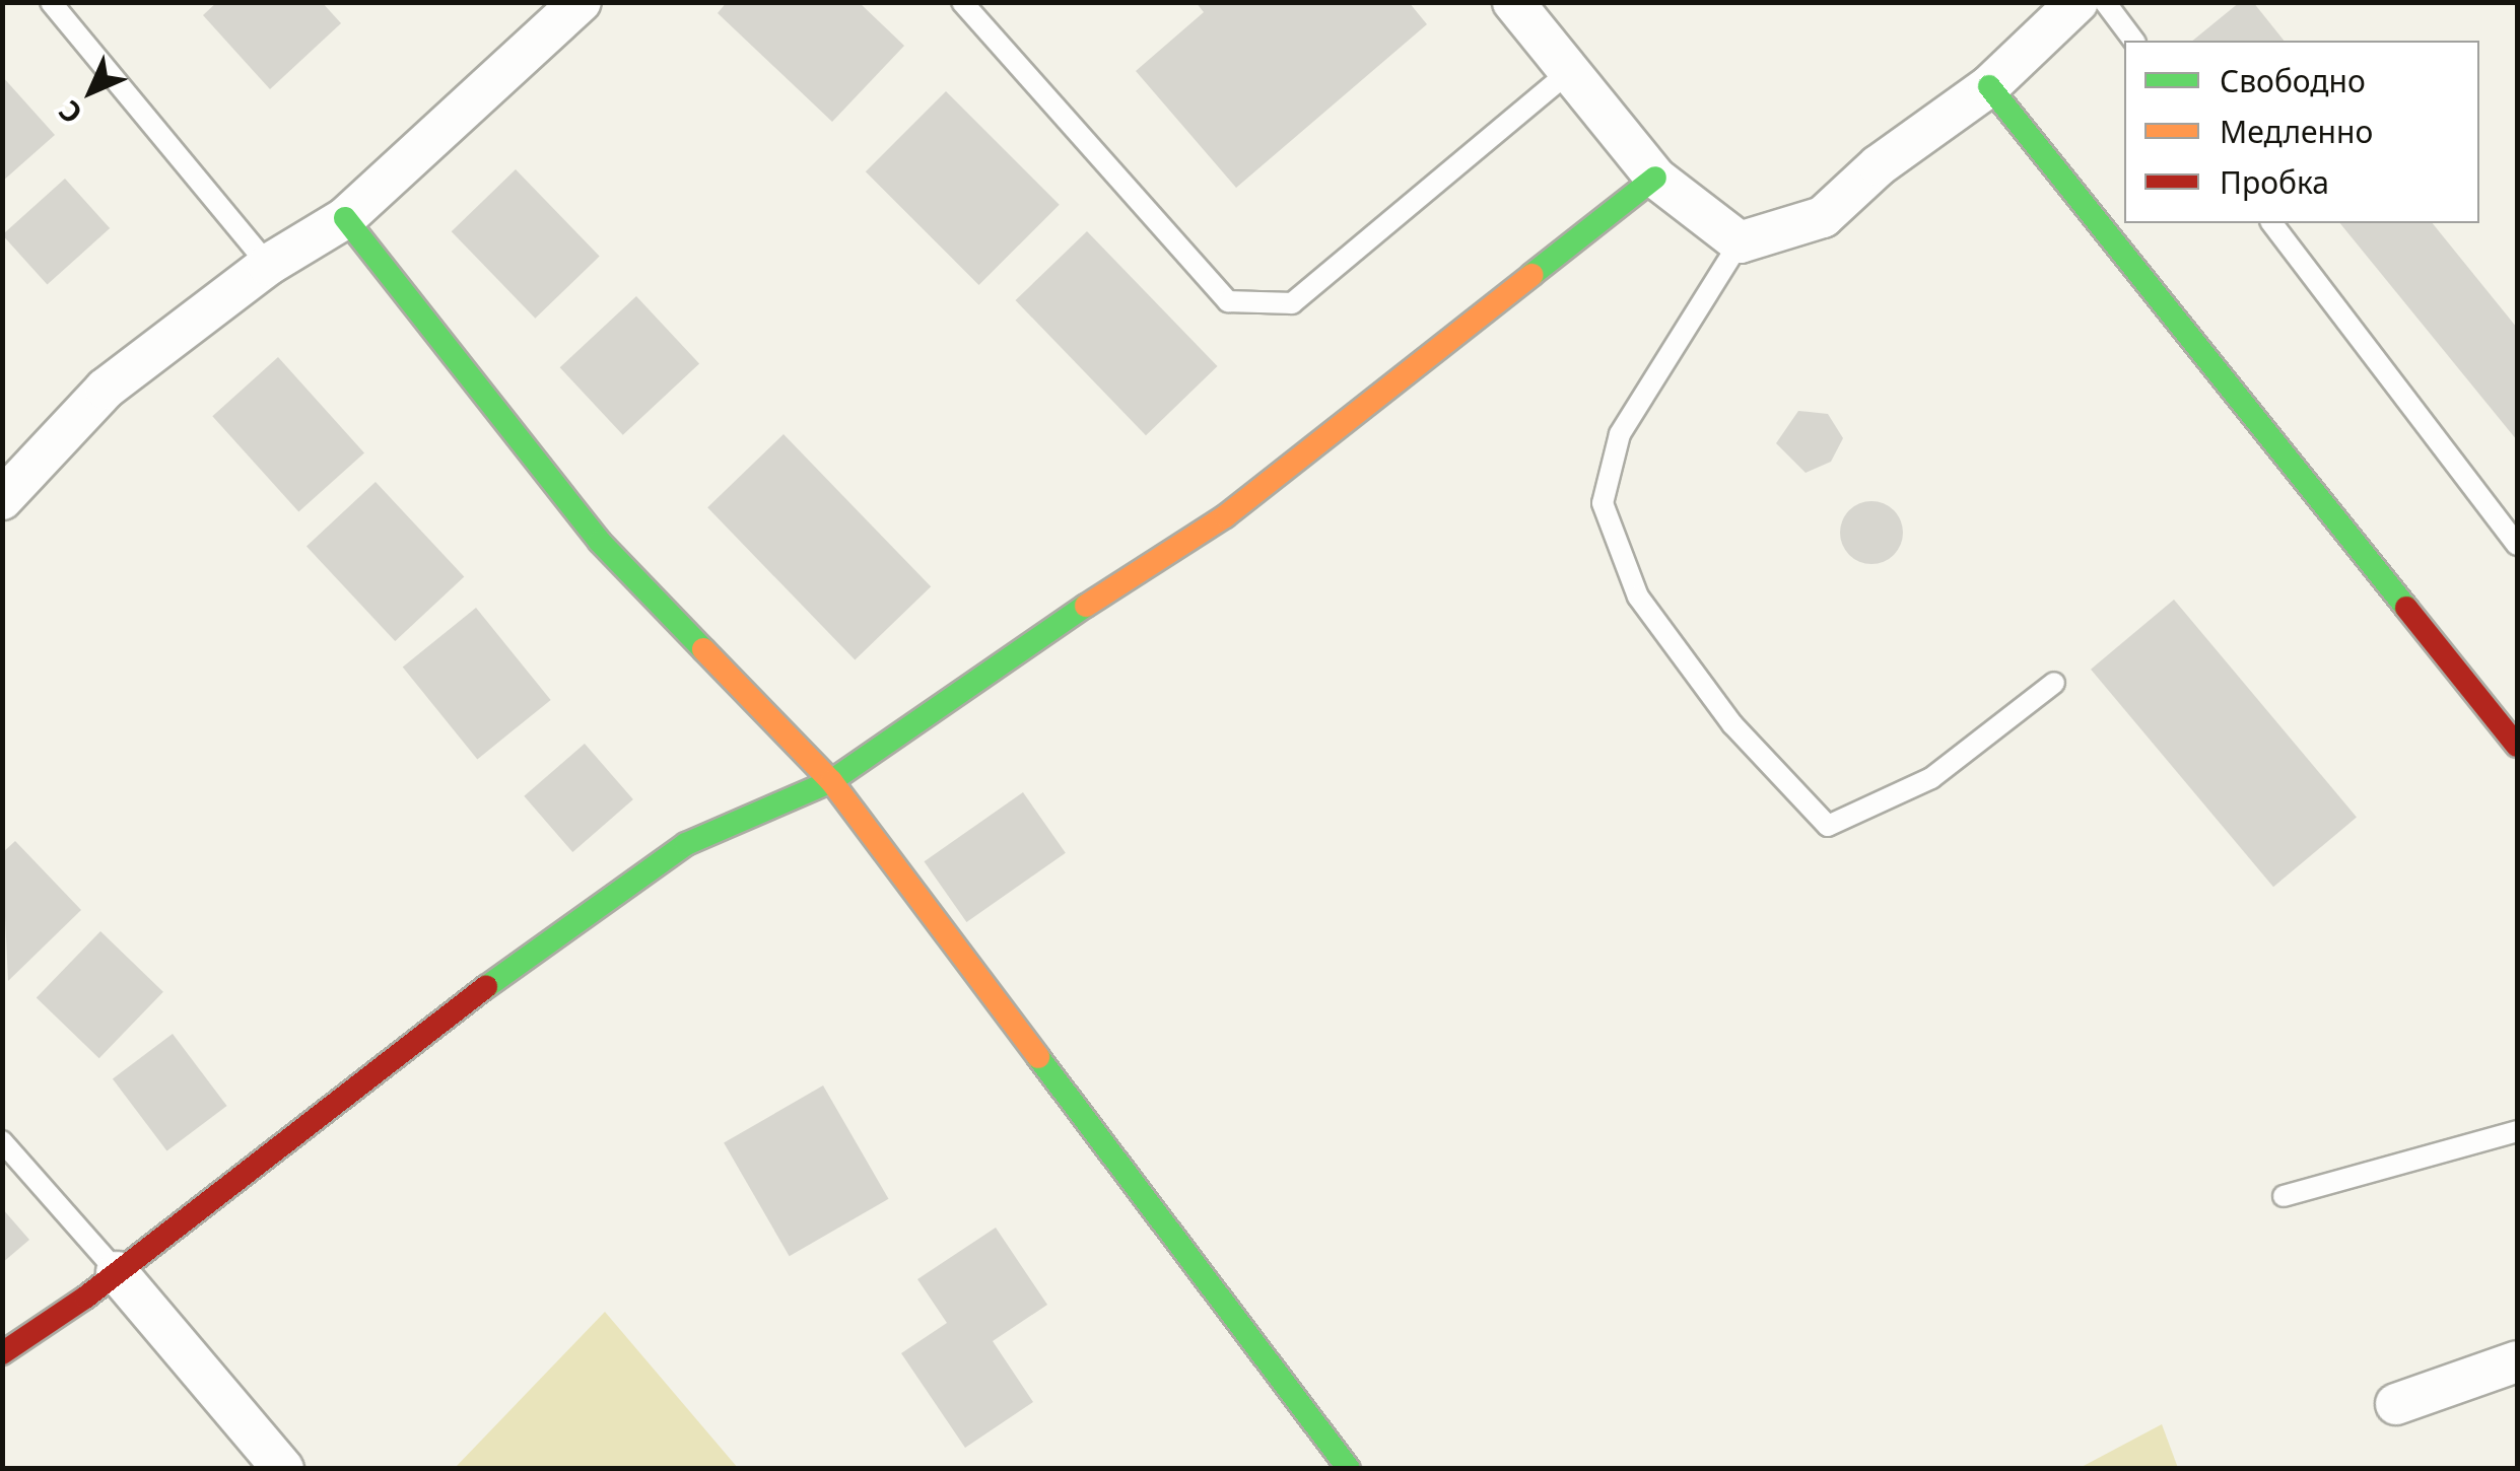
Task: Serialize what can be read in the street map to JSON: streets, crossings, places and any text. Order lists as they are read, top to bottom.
{
  "legend": ["Свободно", "Медленно", "Пробка"],
  "north": "bottom left"
}
